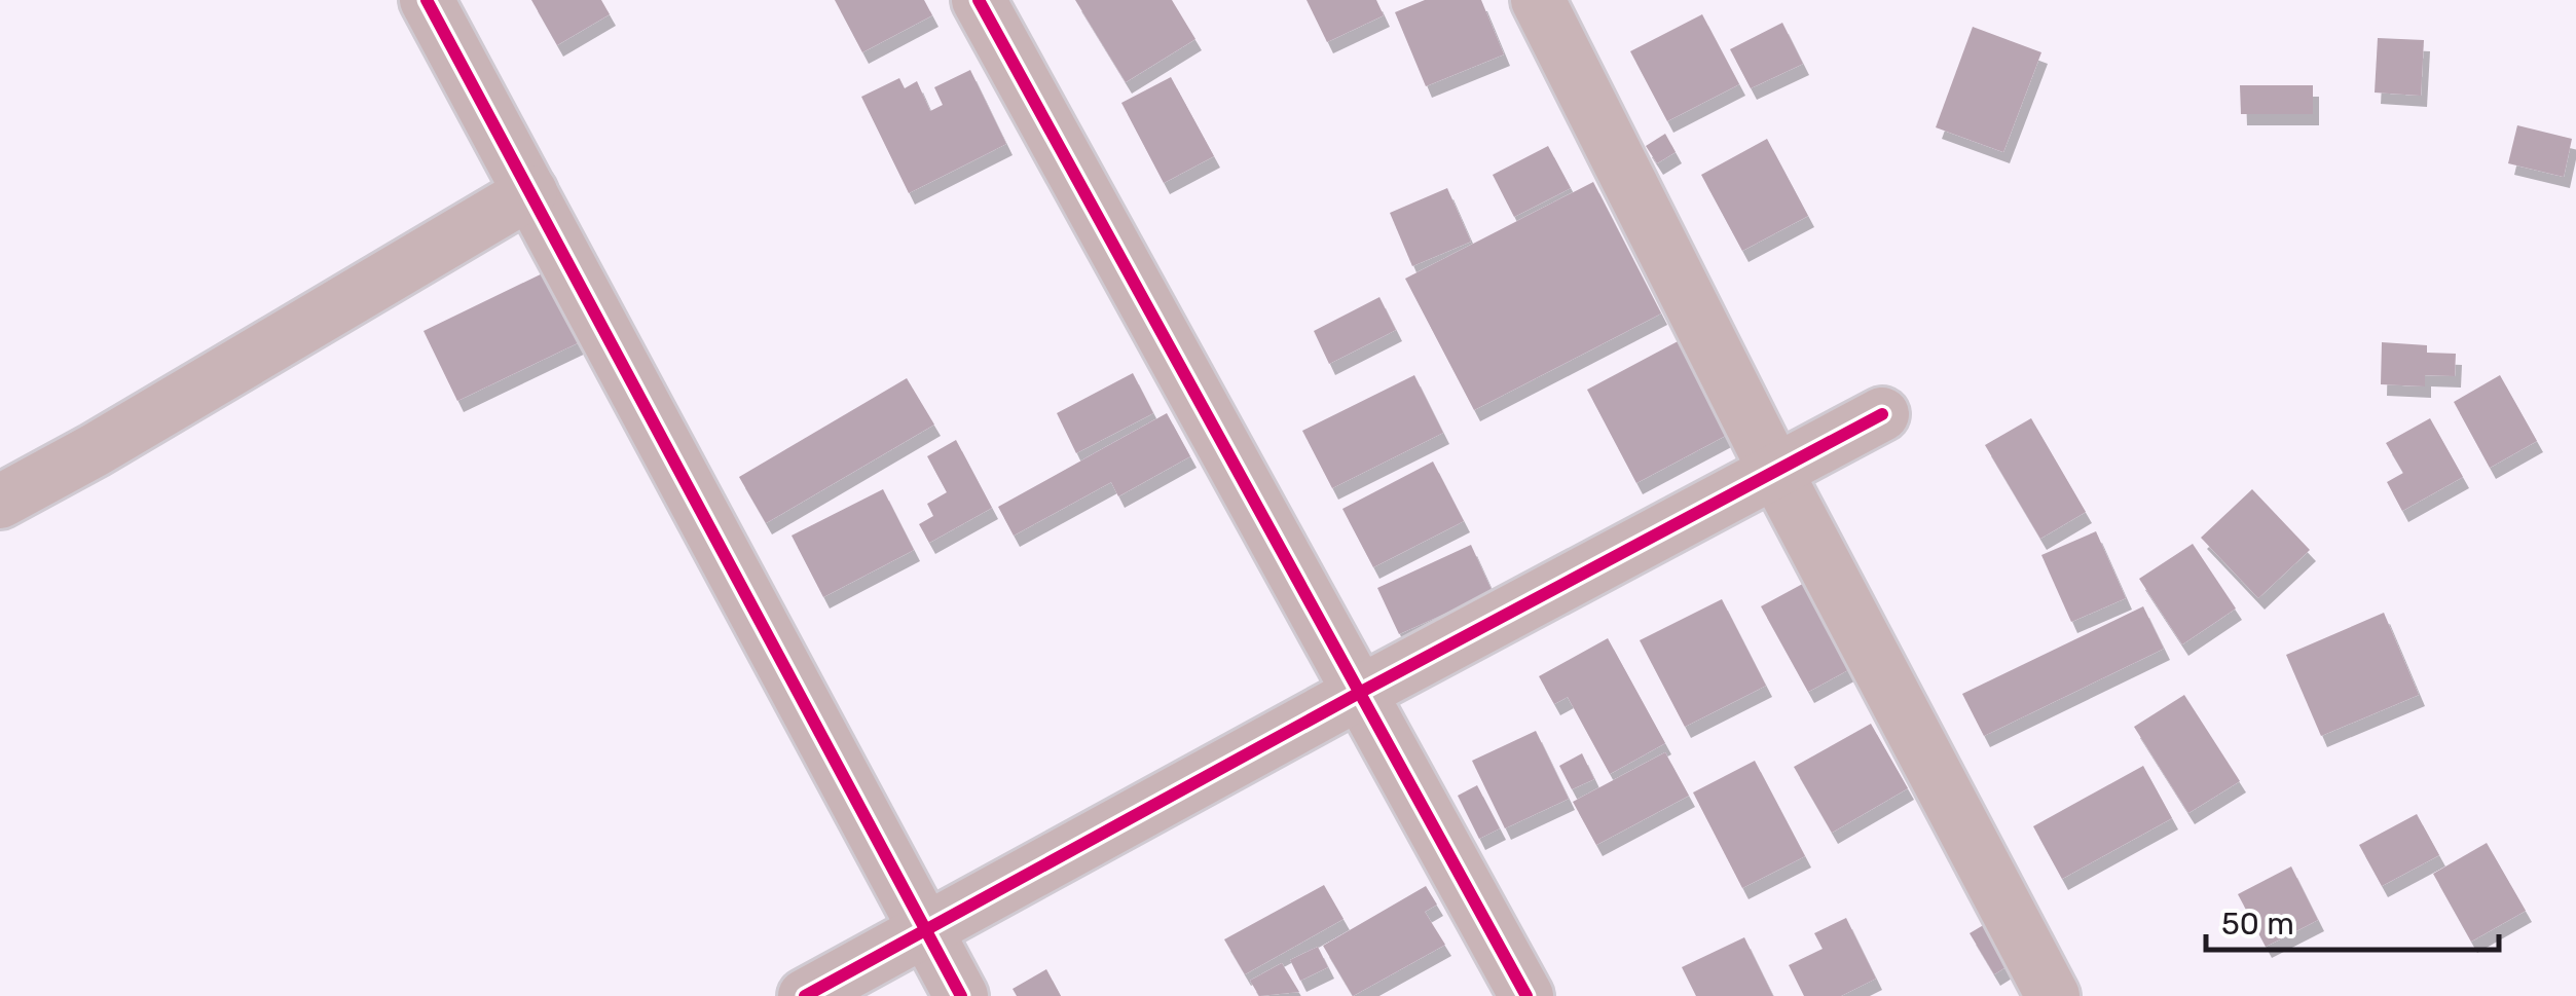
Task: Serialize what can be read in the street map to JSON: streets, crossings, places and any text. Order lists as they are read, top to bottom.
{
  "scale_bar": "50 m"
}
